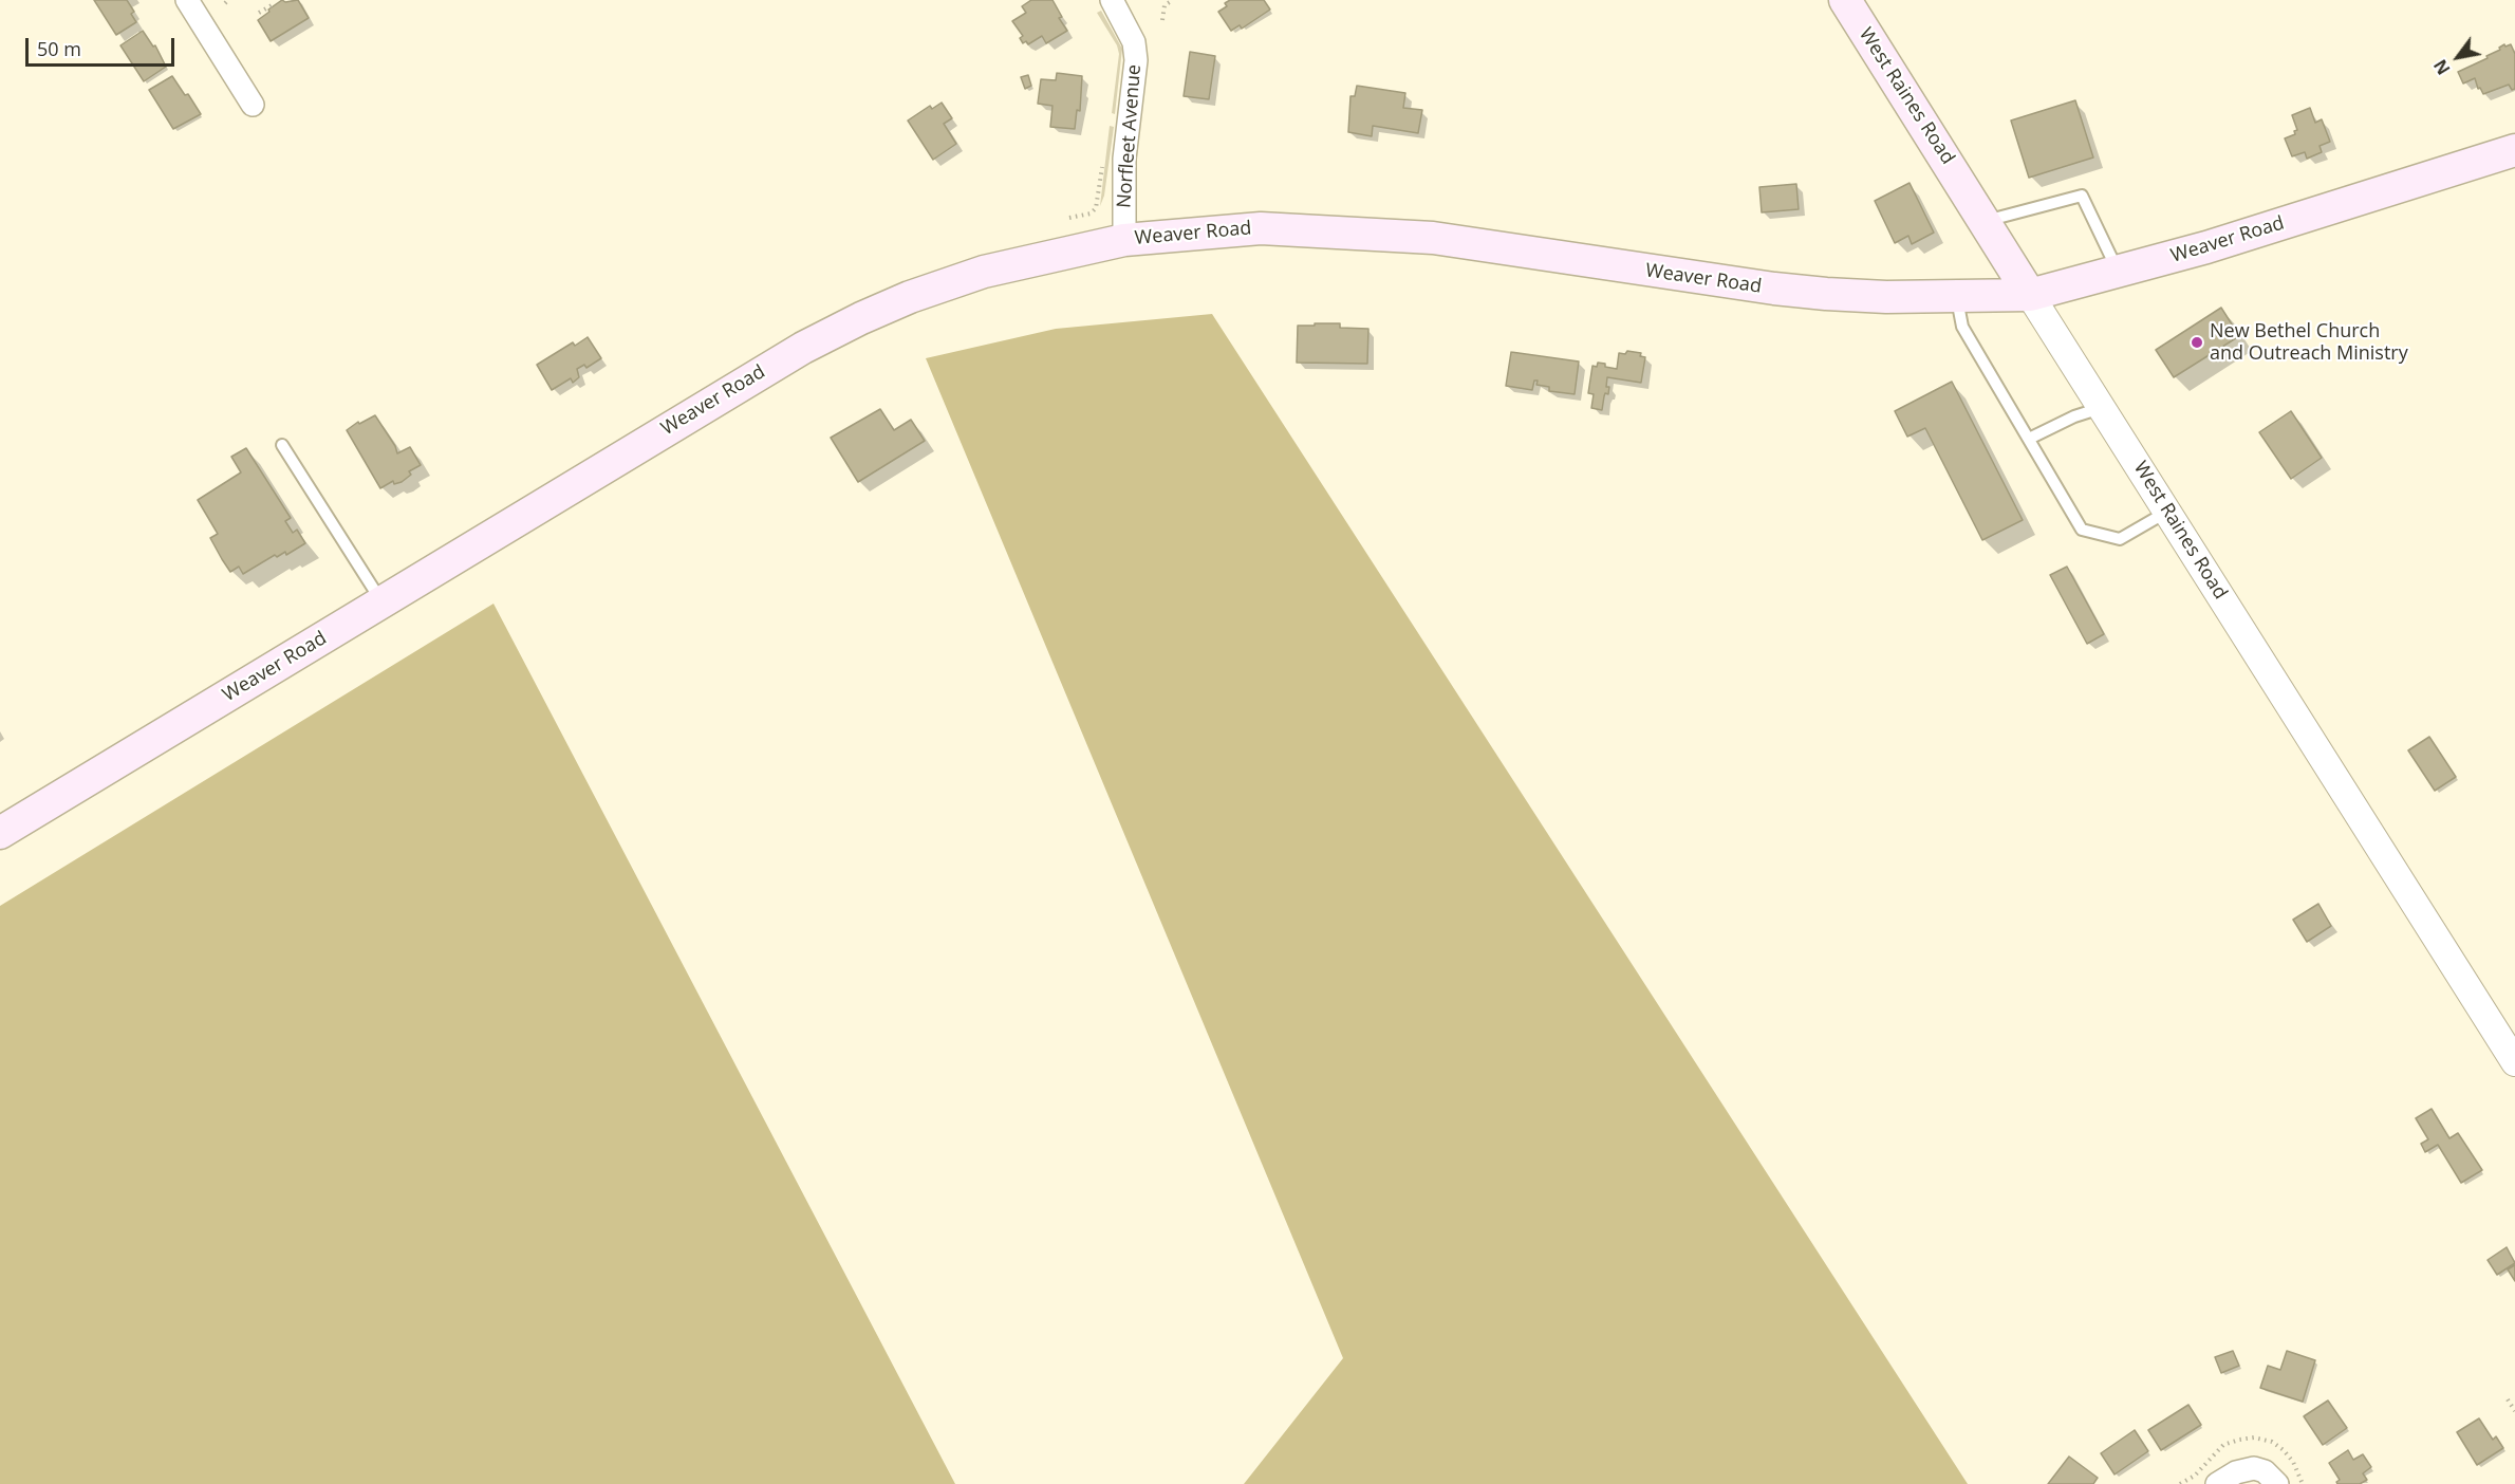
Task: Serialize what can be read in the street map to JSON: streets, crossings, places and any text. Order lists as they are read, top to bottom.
{
  "streets": {
    "main road": ["West Raines Road", "Weaver Road"],
    "street": ["Norfleet Avenue"]
  },
  "crossings": [
    ["West Raines Road", "Weaver Road"],
    ["Norfleet Avenue", "Weaver Road"]
  ],
  "places": ["New Bethel Church and Outreach Ministry"],
  "scale_bar": "50 m",
  "north": "bottom left"
}
